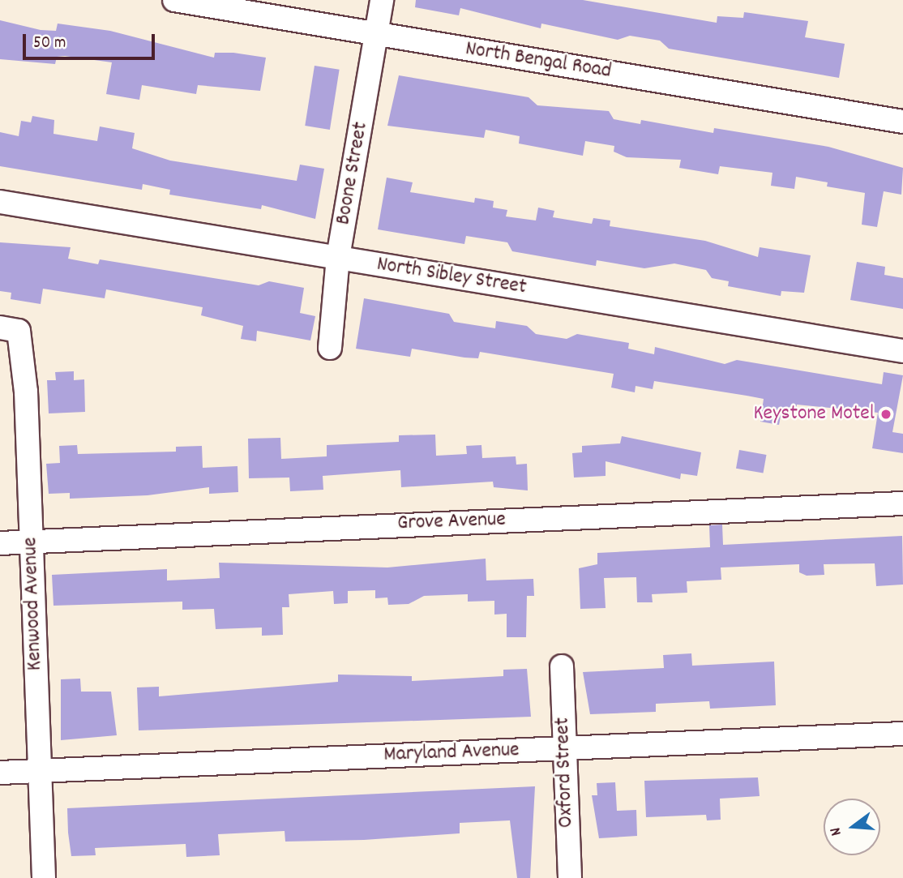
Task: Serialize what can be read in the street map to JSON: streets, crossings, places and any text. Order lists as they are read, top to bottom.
{
  "streets": {
    "street": [
      "North Bengal Road",
      "Boone Street",
      "North Sibley Street",
      "Grove Avenue",
      "Kenwood Avenue",
      "Maryland Avenue",
      "Oxford Street"
    ]
  },
  "crossings": [
    ["North Bengal Road", "Boone Street"],
    ["Boone Street", "North Sibley Street"],
    ["Grove Avenue", "Kenwood Avenue"],
    ["Kenwood Avenue", "Maryland Avenue"],
    ["Maryland Avenue", "Oxford Street"]
  ],
  "places": ["Keystone Motel"],
  "scale_bar": "50 m",
  "north": "left"
}
